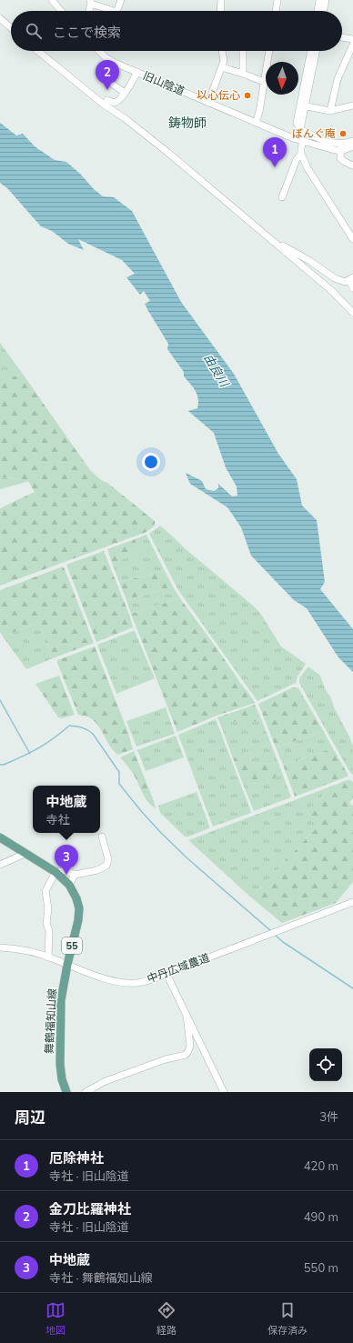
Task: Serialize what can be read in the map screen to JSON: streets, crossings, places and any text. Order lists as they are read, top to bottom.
{
  "streets": {
    "main road": ["55", "舞鶴福知山線"],
    "street": ["旧山陰道", "中丹広域農道"]
  },
  "crossings": [
    ["中丹広域農道", "舞鶴福知山線"]
  ],
  "districts": ["鋳物師"],
  "water": ["由良川"],
  "places": ["以心伝心", "ぼんぐ庵"],
  "north": "bottom",
  "page": {
    "search": "ここで検索",
    "pins": ["2", "1", "3"],
    "popup": ["中地蔵", "寺社"],
    "heading": ["周辺", "3件"],
    "list": [
      {
        "mark": "1",
        "name": "厄除神社",
        "note": "寺社 · 旧山陰道",
        "value": "420 m"
      },
      {
        "mark": "2",
        "name": "金刀比羅神社",
        "note": "寺社 · 旧山陰道",
        "value": "490 m"
      },
      {
        "mark": "3",
        "name": "中地蔵",
        "note": "寺社 · 舞鶴福知山線",
        "value": "550 m"
      }
    ],
    "nav": ["地図", "経路", "保存済み"]
  }
}
